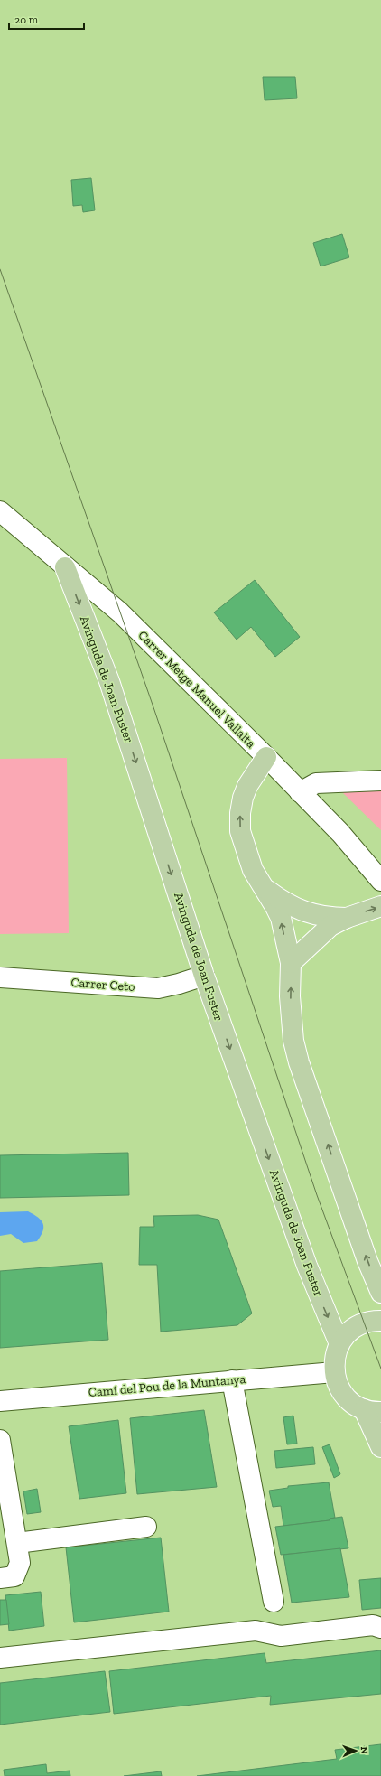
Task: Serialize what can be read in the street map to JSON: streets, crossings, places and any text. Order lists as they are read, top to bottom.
{
  "streets": {
    "main road": ["Avinguda de Joan Fuster"],
    "street": ["Carrer Metge Manuel Vallalta", "Carrer Ceto", "Camí del Pou de la Muntanya"]
  },
  "crossings": [
    ["Avinguda de Joan Fuster", "Carrer Metge Manuel Vallalta"],
    ["Avinguda de Joan Fuster", "Carrer Ceto"]
  ],
  "scale_bar": "20 m",
  "north": "right"
}
